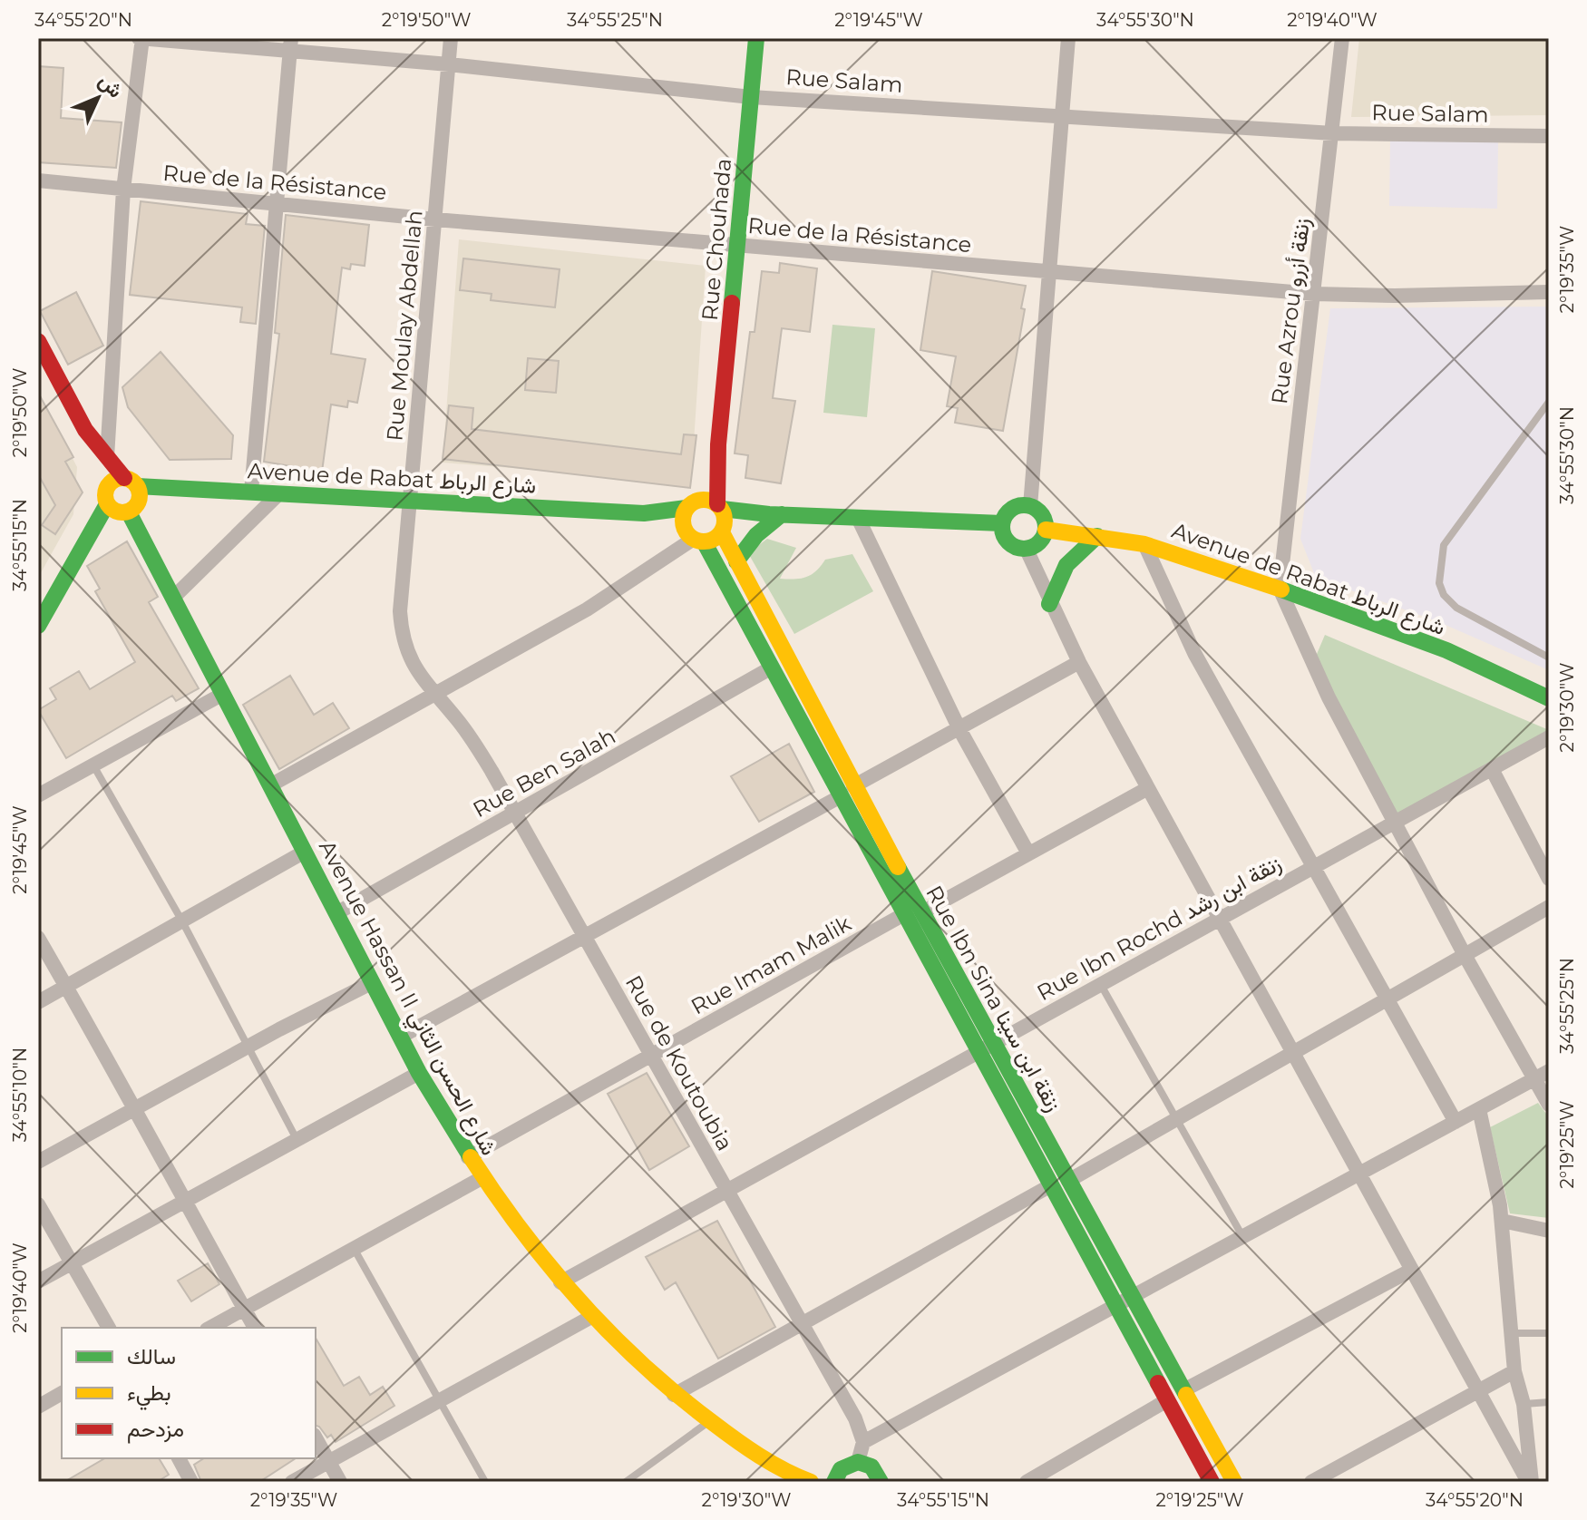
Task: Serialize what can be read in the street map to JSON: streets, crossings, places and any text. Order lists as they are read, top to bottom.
{
  "streets": {
    "street": [
      "Rue Salam",
      "Rue de la Résistance",
      "Rue Chouhada",
      "Rue Azrou زنقة أزرو",
      "Rue Moulay Abdellah",
      "Avenue de Rabat شارع الرباط",
      "Rue Ben Salah",
      "Rue Ibn Rochd زنقة ابن رشد",
      "Rue Imam Malik",
      "Avenue Hassan II شارع الحسن الثاني",
      "Rue Ibn Sina زنقة ابن سينا",
      "Rue de Koutoubia"
    ]
  },
  "crossings": [
    ["Rue Salam", "Rue Chouhada"],
    ["Rue Salam", "Rue Azrou زنقة أزرو"],
    ["Rue Salam", "Rue Moulay Abdellah"],
    ["Rue de la Résistance", "Rue Chouhada"],
    ["Rue de la Résistance", "Rue Azrou زنقة أزرو"],
    ["Rue de la Résistance", "Rue Moulay Abdellah"],
    ["Rue Chouhada", "Avenue de Rabat شارع الرباط"],
    ["Rue Chouhada", "Rue Ibn Sina زنقة ابن سينا"],
    ["Rue Azrou زنقة أزرو", "Avenue de Rabat شارع الرباط"],
    ["Rue Moulay Abdellah", "Avenue de Rabat شارع الرباط"],
    ["Rue Moulay Abdellah", "Rue de Koutoubia"],
    ["Avenue de Rabat شارع الرباط", "Avenue Hassan II شارع الحسن الثاني"],
    ["Avenue de Rabat شارع الرباط", "Rue Ibn Sina زنقة ابن سينا"],
    ["Rue Ben Salah", "Avenue Hassan II شارع الحسن الثاني"],
    ["Rue Ben Salah", "Rue Ibn Sina زنقة ابن سينا"],
    ["Rue Ben Salah", "Rue de Koutoubia"],
    ["Rue Ibn Rochd زنقة ابن رشد", "Avenue Hassan II شارع الحسن الثاني"],
    ["Rue Ibn Rochd زنقة ابن رشد", "Rue Ibn Sina زنقة ابن سينا"],
    ["Rue Ibn Rochd زنقة ابن رشد", "Rue de Koutoubia"],
    ["Rue Imam Malik", "Avenue Hassan II شارع الحسن الثاني"],
    ["Rue Imam Malik", "Rue Ibn Sina زنقة ابن سينا"],
    ["Rue Imam Malik", "Rue de Koutoubia"]
  ],
  "legend": ["سالك", "بطيء", "مزدحم"],
  "north": "top right",
  "coordinates": [
    "34°55'20\"N",
    "2°19'50\"W",
    "34°55'25\"N",
    "2°19'45\"W",
    "34°55'30\"N",
    "2°19'40\"W",
    "2°19'35\"W",
    "34°55'15\"N",
    "2°19'30\"W",
    "34°55'10\"N",
    "2°19'25\"W"
  ]
}
